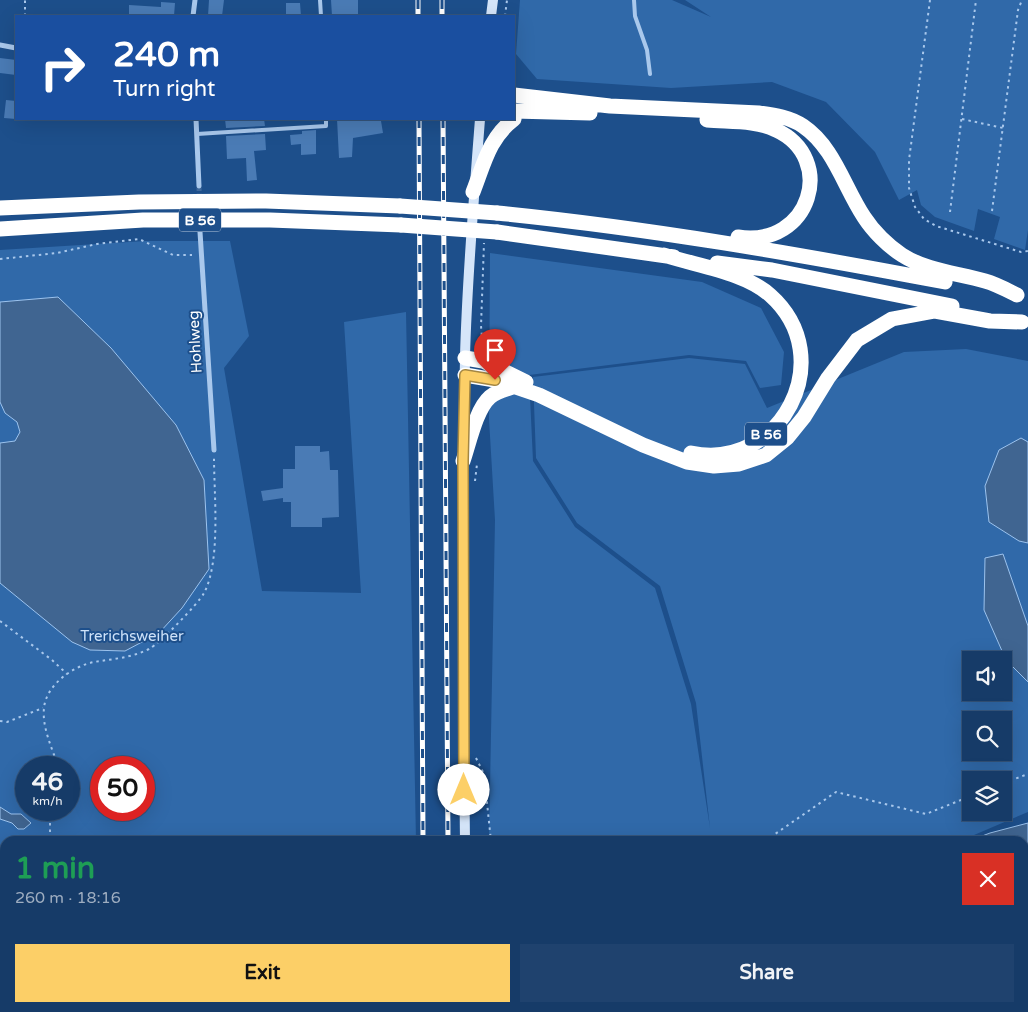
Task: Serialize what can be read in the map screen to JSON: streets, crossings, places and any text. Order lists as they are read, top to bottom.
{
  "streets": {
    "highway": ["B 56"],
    "street": ["Hohlweg"]
  },
  "parks": ["Trerichsweiher"],
  "page": {
    "turn": ["240 m", "Turn right"],
    "speed": "46 km/h",
    "limit": "50",
    "heading": ["1 min", "260 m · 18:16"],
    "buttons": ["Exit", "Share"]
  }
}
